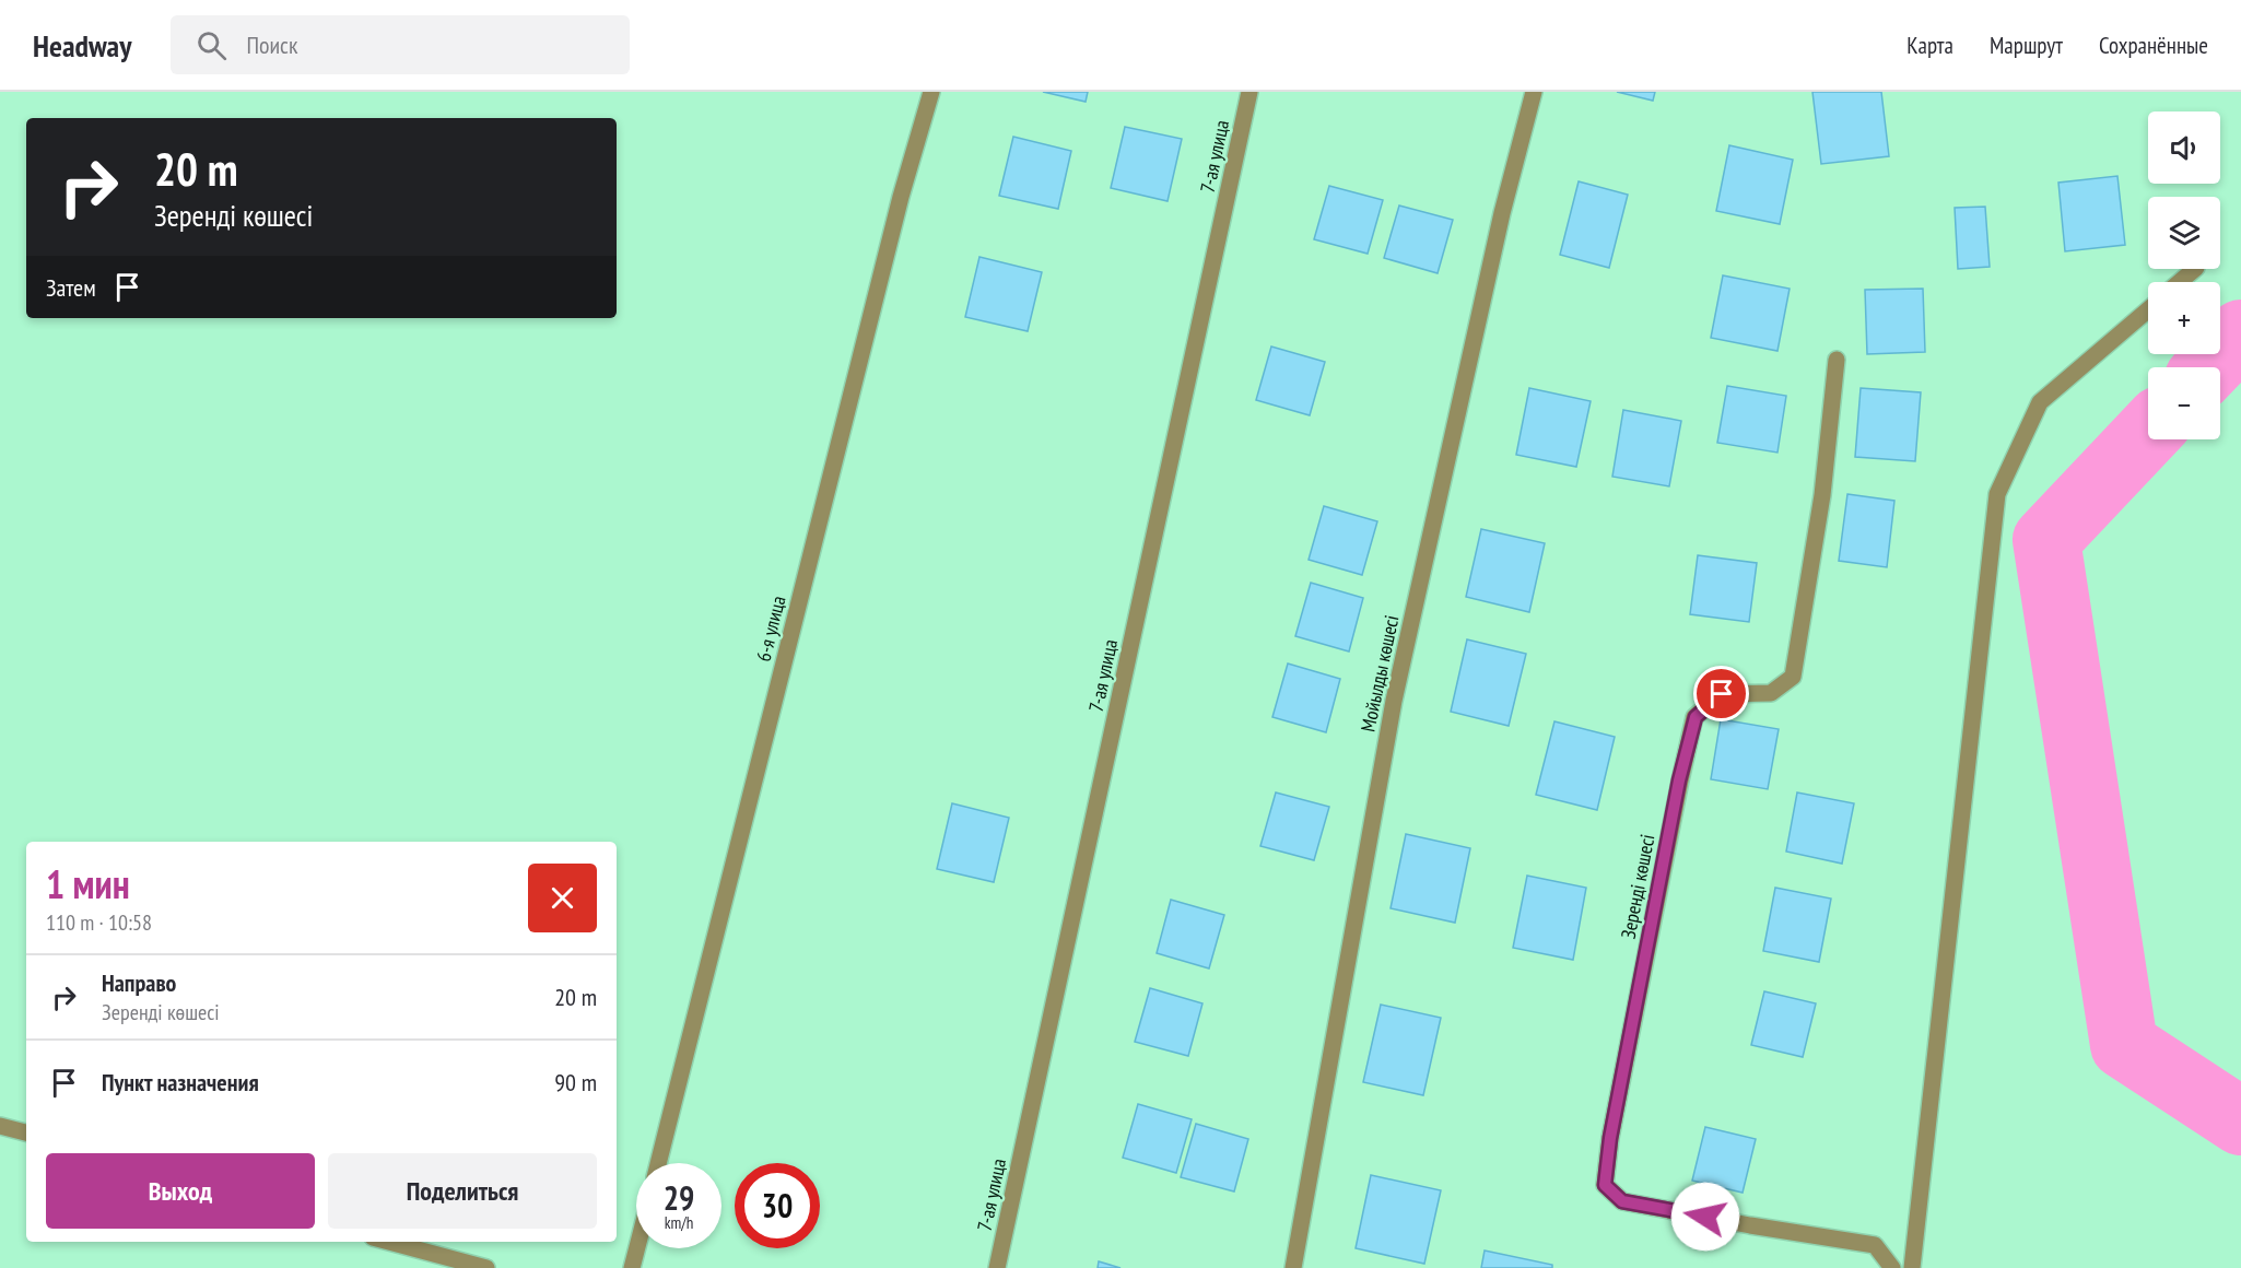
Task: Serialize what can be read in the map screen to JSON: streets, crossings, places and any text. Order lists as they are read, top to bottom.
{
  "streets": {
    "street": [
      "7-ая улица",
      "6-я улица",
      "Мойылды көшесі",
      "Зеренді көшесі"
    ]
  },
  "page": {
    "header": "Headway",
    "search": "Поиск",
    "nav": ["Карта", "Маршрут", "Сохранённые"],
    "map_buttons": ["+", "−"],
    "turn": ["20 m", "Зеренді көшесі"],
    "then": "Затем",
    "heading": ["1 мин", "110 m · 10:58"],
    "list": [
      {
        "name": "Направо",
        "note": "Зеренді көшесі",
        "value": "20 m"
      },
      {
        "name": "Пункт назначения",
        "value": "90 m"
      }
    ],
    "buttons": ["Выход", "Поделиться"],
    "speed": "29 km/h",
    "limit": "30"
  }
}
